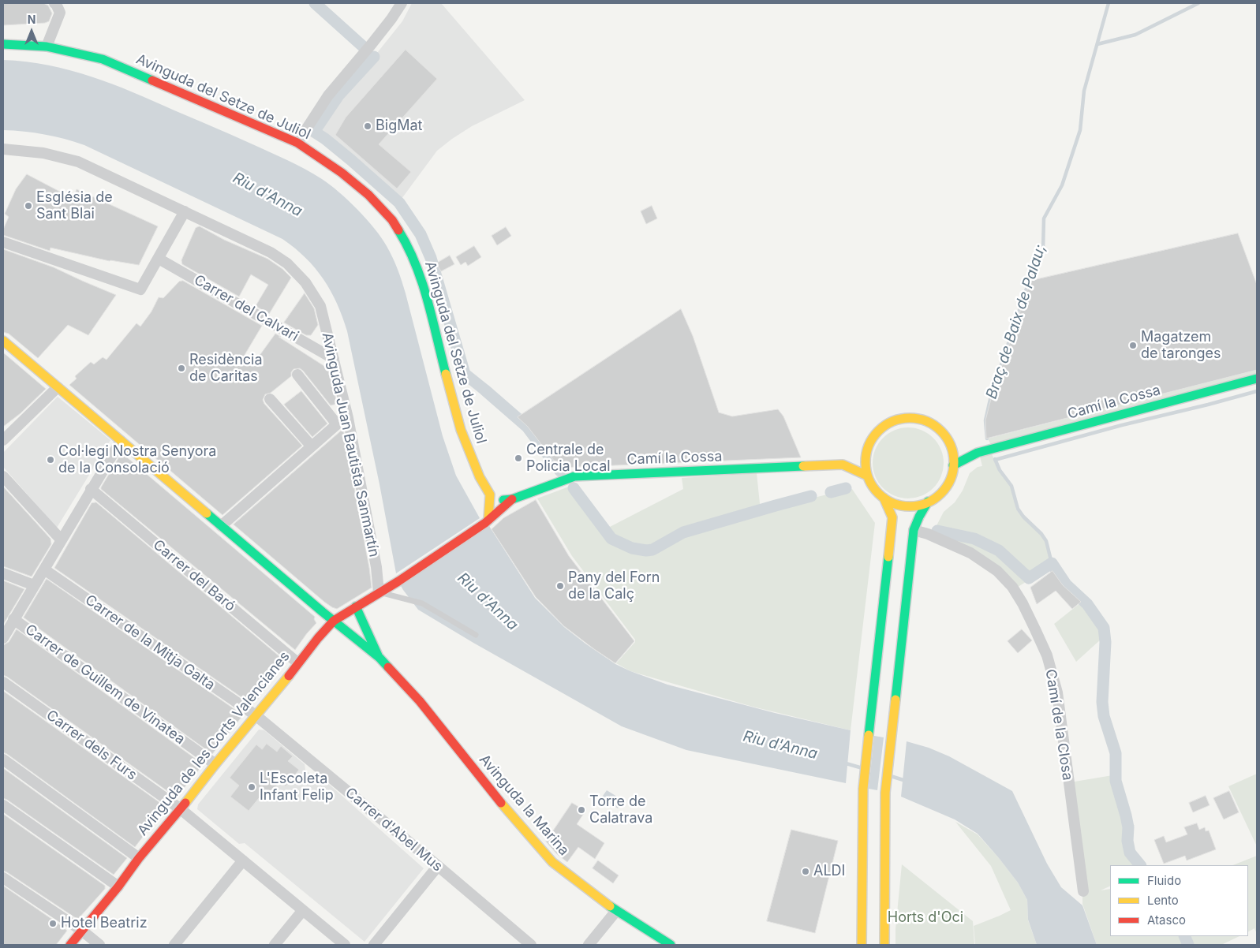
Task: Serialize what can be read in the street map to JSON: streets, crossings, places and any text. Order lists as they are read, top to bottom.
{
  "streets": {
    "main road": [
      "Avinguda del Setze de Juliol",
      "Camí la Cossa",
      "Avinguda de les Corts Valencianes",
      "Avinguda la Marina"
    ],
    "street": [
      "Carrer del Calvari",
      "Avinguda Juan Bautista Sanmartín",
      "Carrer del Baró",
      "Carrer de la Mitja Galta",
      "Carrer de Guillem de Vinatea",
      "Camí de la Closa",
      "Carrer dels Furs",
      "Carrer d'Abel Mus"
    ]
  },
  "crossings": [
    ["Avinguda del Setze de Juliol", "Camí la Cossa"],
    ["Carrer del Calvari", "Avinguda Juan Bautista Sanmartín"],
    ["Avinguda Juan Bautista Sanmartín", "Avinguda de les Corts Valencianes"],
    ["Carrer del Baró", "Avinguda de les Corts Valencianes"],
    ["Carrer de la Mitja Galta", "Avinguda de les Corts Valencianes"],
    ["Carrer de la Mitja Galta", "Carrer d'Abel Mus"],
    ["Carrer de Guillem de Vinatea", "Avinguda de les Corts Valencianes"],
    ["Avinguda de les Corts Valencianes", "Carrer dels Furs"],
    ["Avinguda de les Corts Valencianes", "Carrer d'Abel Mus"]
  ],
  "water": ["Riu d'Anna", "Braç de Baix de Palau;"],
  "parks": ["Horts d'Oci"],
  "places": [
    "BigMat",
    "Església de Sant Blai",
    "Magatzem de taronges",
    "Residència de Caritas",
    "Centrale de Policia Local",
    "Col·legi Nostra Senyora de la Consolació",
    "Pany del Forn de la Calç",
    "L'Escoleta Infant Felip",
    "Torre de Calatrava",
    "ALDI",
    "Hotel Beatriz"
  ],
  "legend": ["Fluido", "Lento", "Atasco"],
  "north": "top"
}
